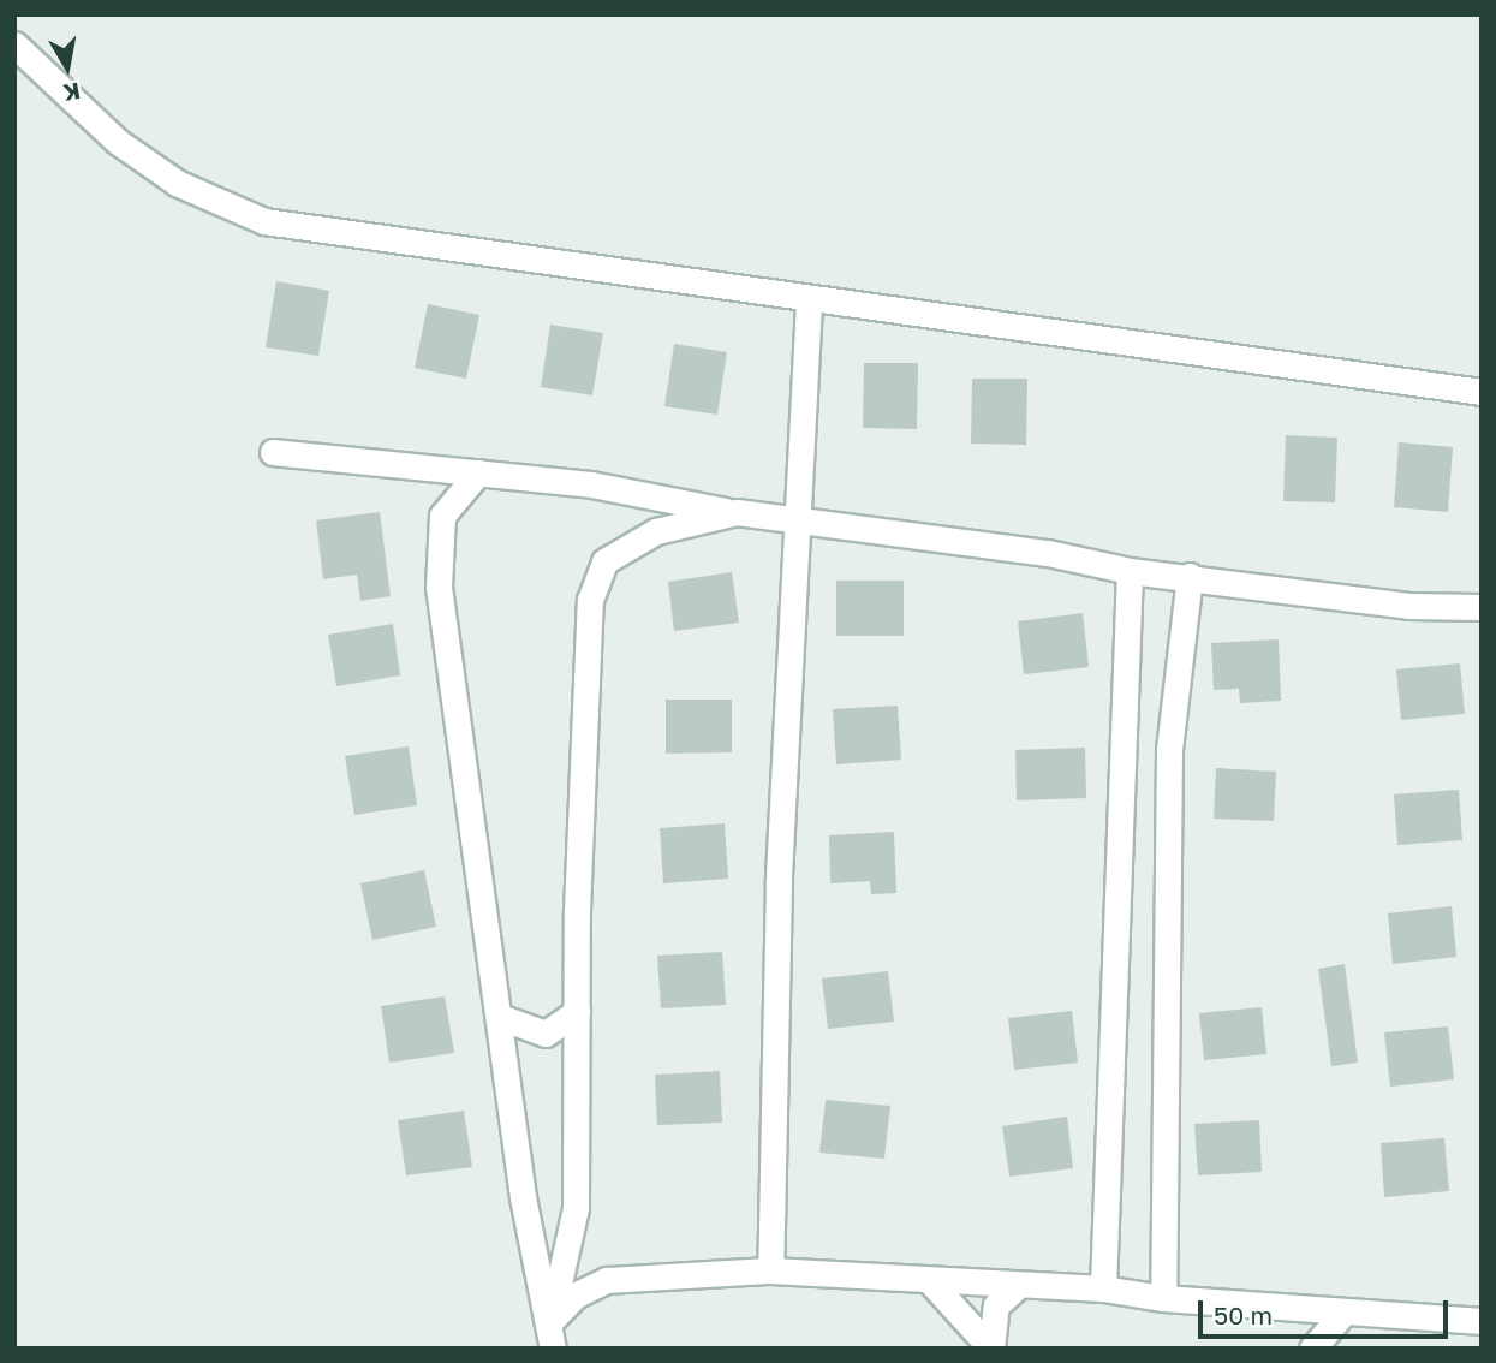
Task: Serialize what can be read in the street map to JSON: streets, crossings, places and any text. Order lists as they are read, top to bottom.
{
  "scale_bar": "50 m",
  "north": "bottom"
}
